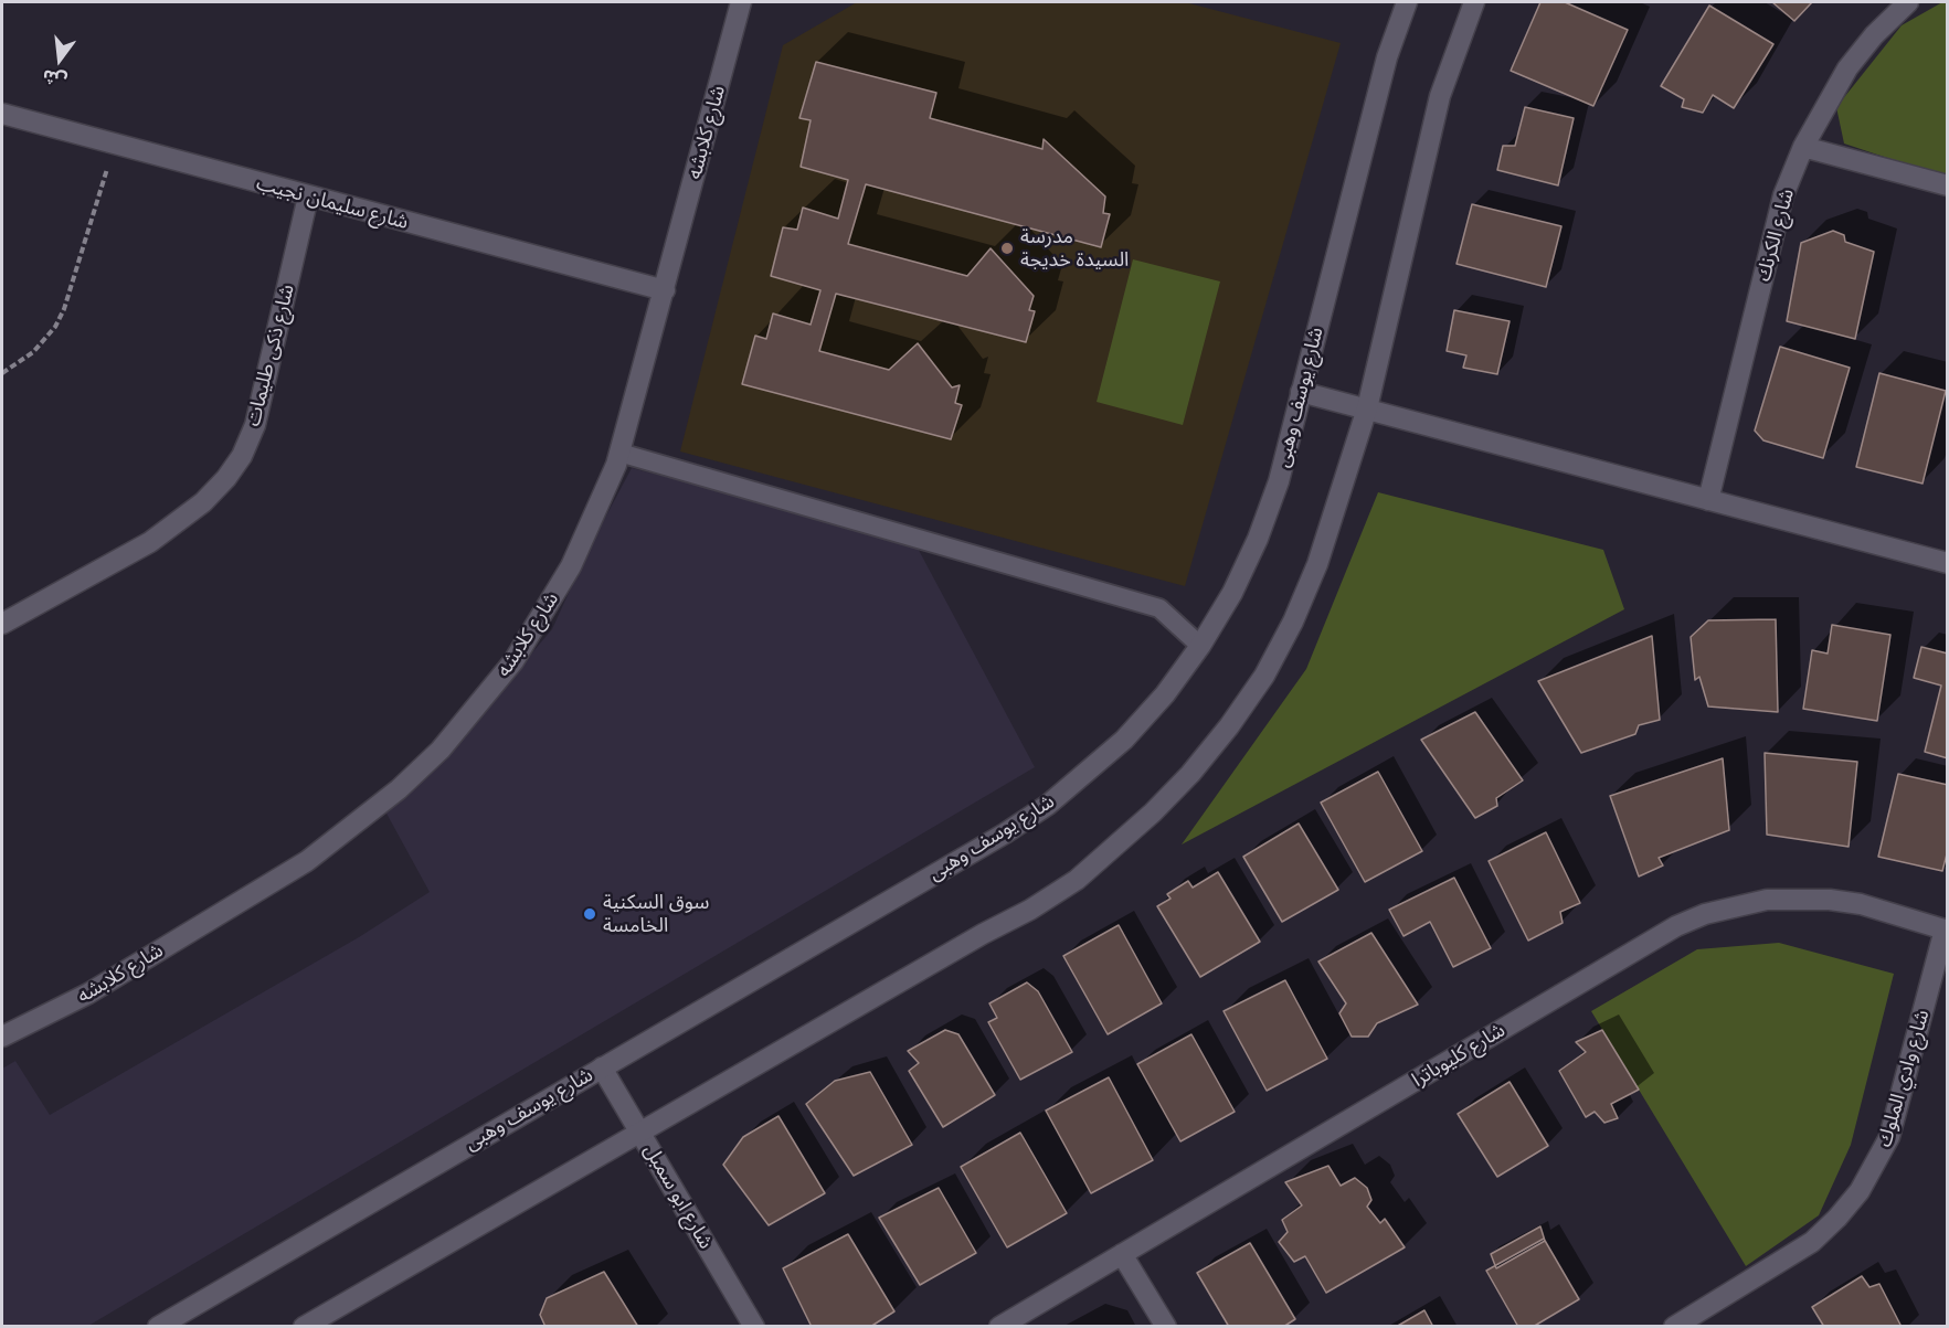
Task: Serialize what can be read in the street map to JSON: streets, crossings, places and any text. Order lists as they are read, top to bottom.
{
  "streets": {
    "street": [
      "شارع كلابشه",
      "شارع سليمان نجيب",
      "شارع الكرنك",
      "شارع ذكى طليمات",
      "شارع يوسف وهبى",
      "شارع كليوباترا",
      "شارع وادي الملوك",
      "شارع ابو سمبل"
    ]
  },
  "crossings": [
    ["شارع كلابشه", "شارع سليمان نجيب"],
    ["شارع سليمان نجيب", "شارع ذكى طليمات"],
    ["شارع يوسف وهبى", "شارع ابو سمبل"],
    ["شارع كليوباترا", "شارع وادي الملوك"]
  ],
  "places": ["مدرسة السيدة خديجة", "سوق السكنية الخامسة"],
  "north": "bottom"
}
